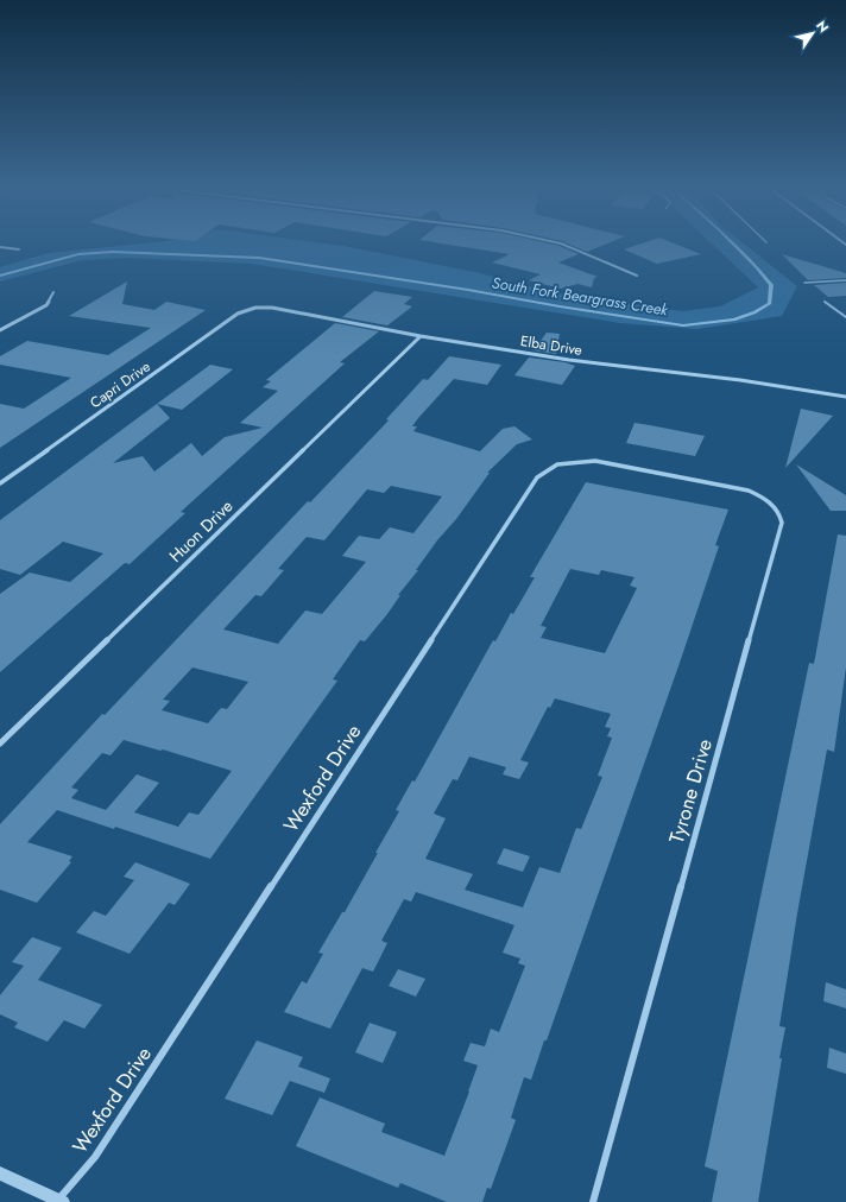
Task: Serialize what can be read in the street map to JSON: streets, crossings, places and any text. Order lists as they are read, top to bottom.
{
  "streets": {
    "street": [
      "Elba Drive",
      "Capri Drive",
      "Huon Drive",
      "Wexford Drive",
      "Tyrone Drive"
    ]
  },
  "crossings": [
    ["Elba Drive", "Capri Drive"],
    ["Elba Drive", "Huon Drive"],
    ["Wexford Drive", "Tyrone Drive"]
  ],
  "water": ["South Fork Beargrass Creek"],
  "north": "top right"
}
